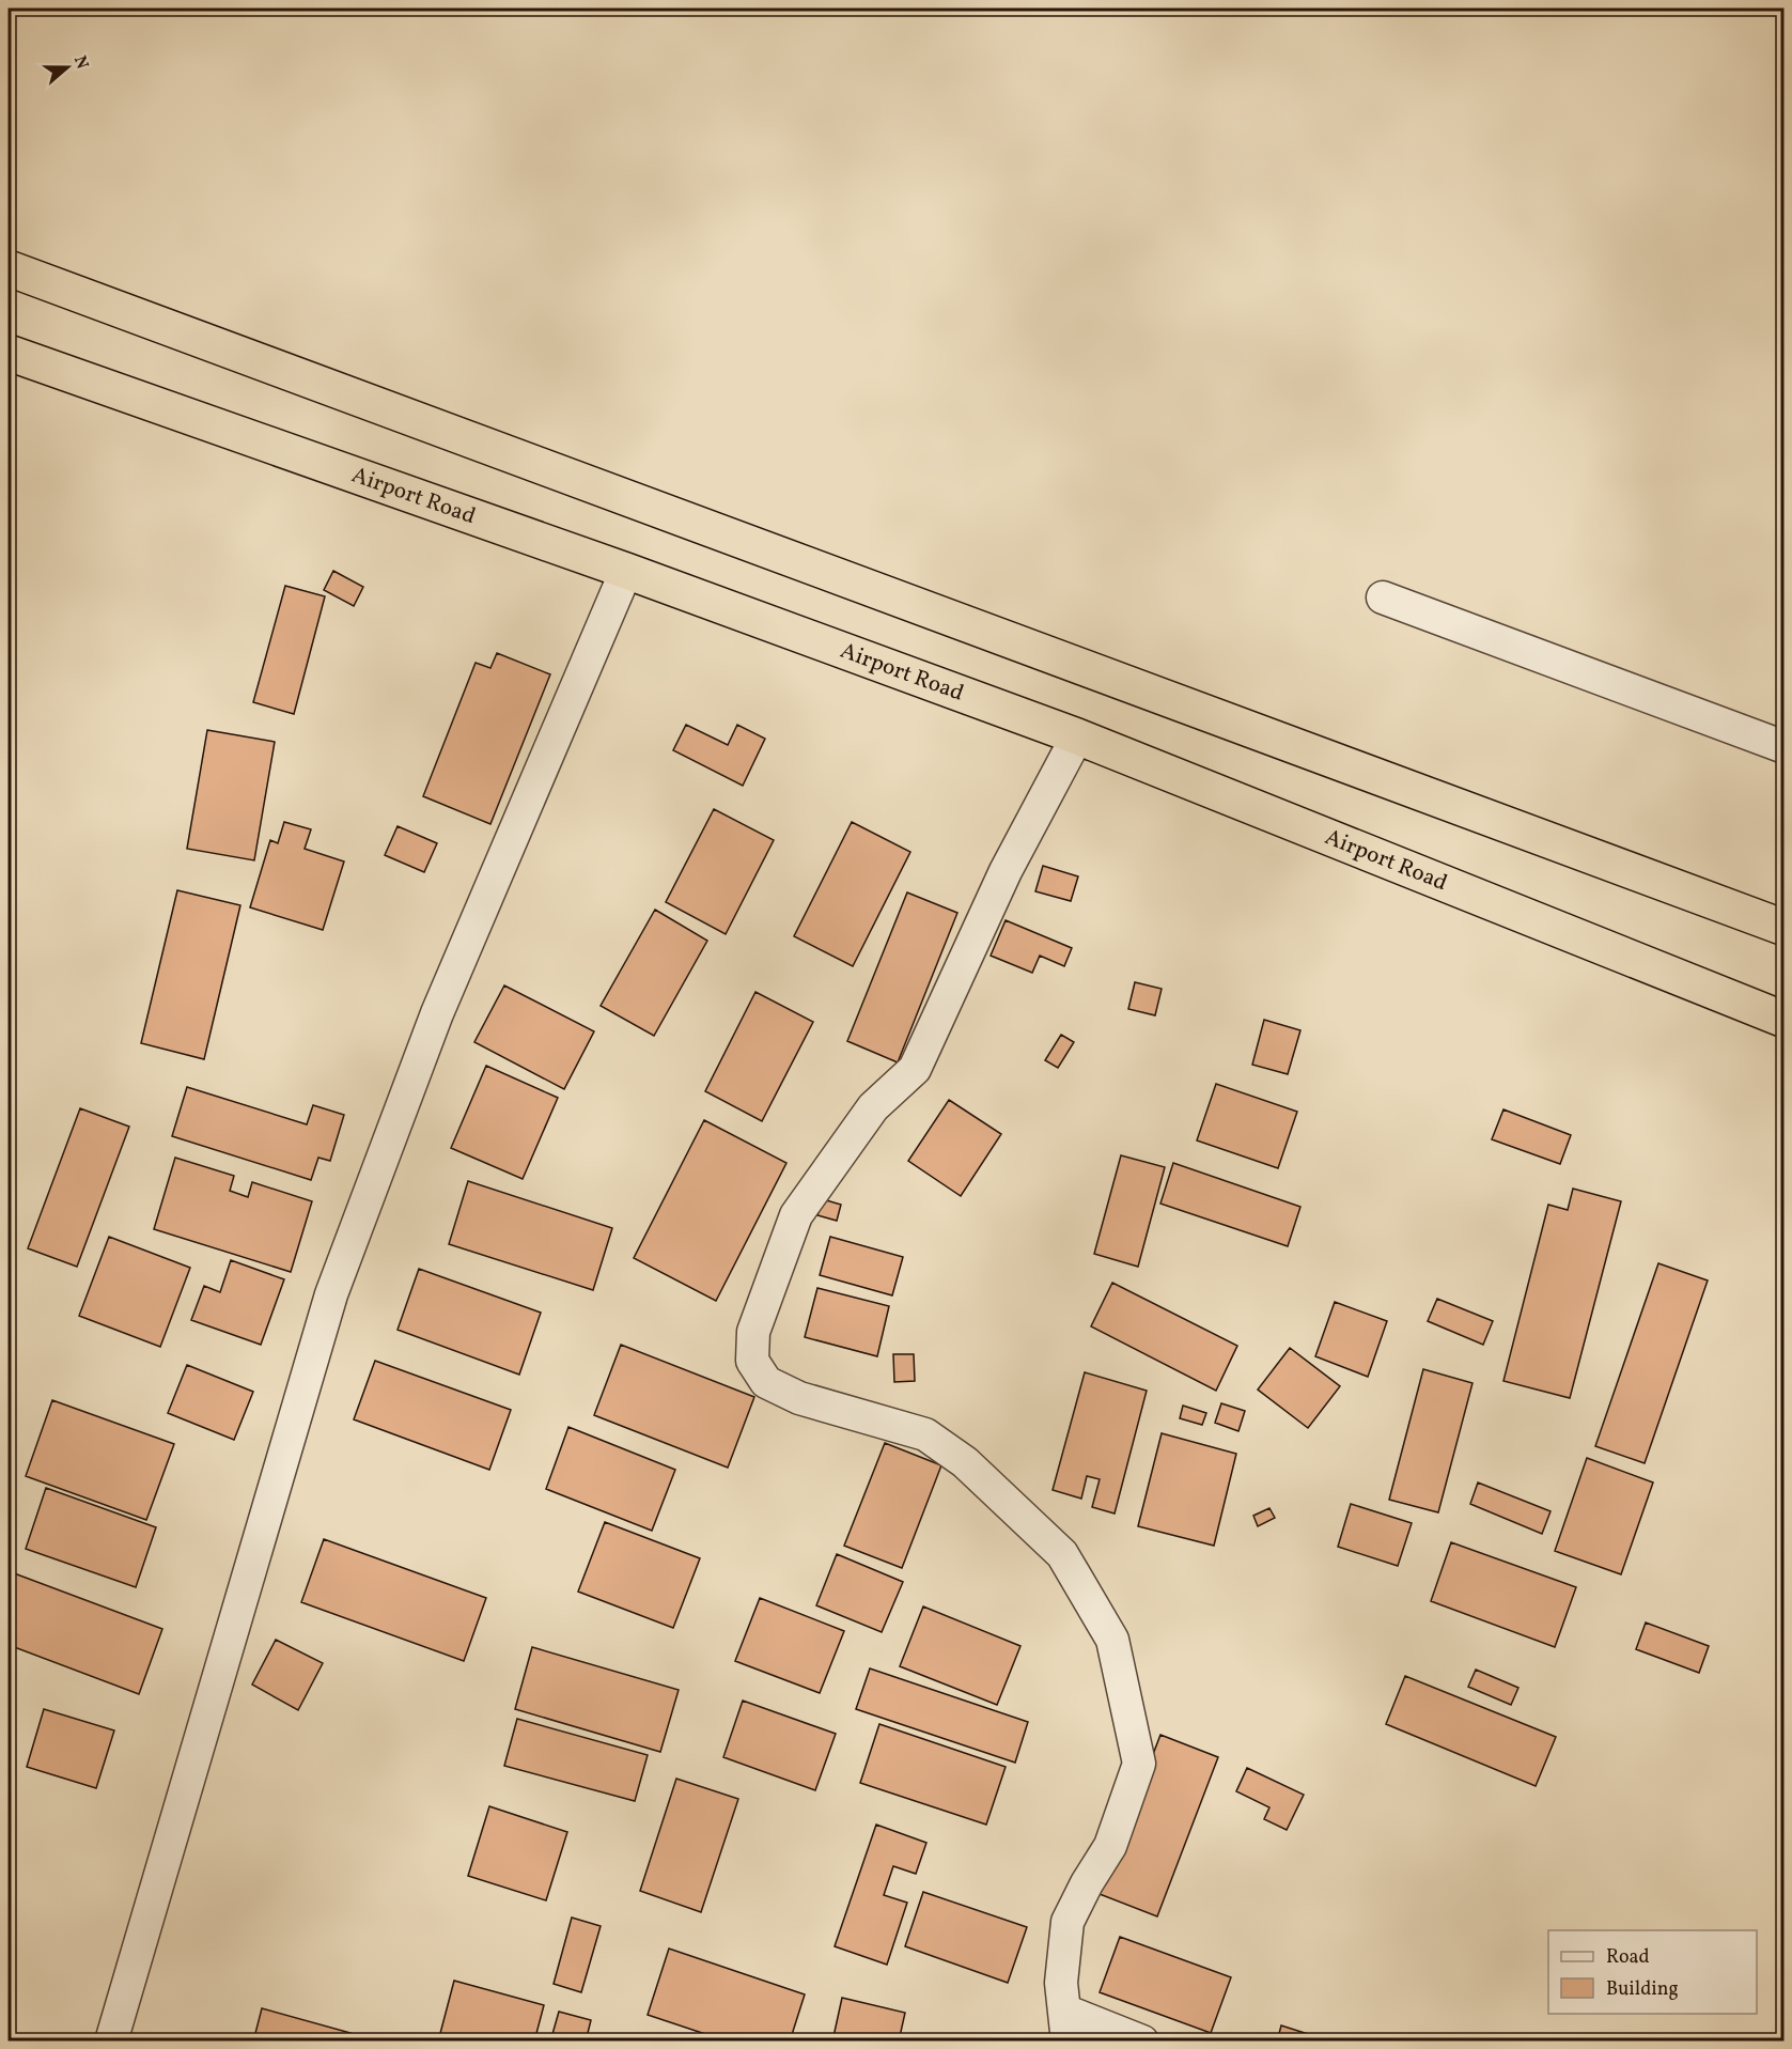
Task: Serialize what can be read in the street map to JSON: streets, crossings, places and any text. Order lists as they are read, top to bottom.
{
  "streets": {
    "highway": ["Airport Road"]
  },
  "legend": ["Road", "Building"],
  "north": "right"
}
